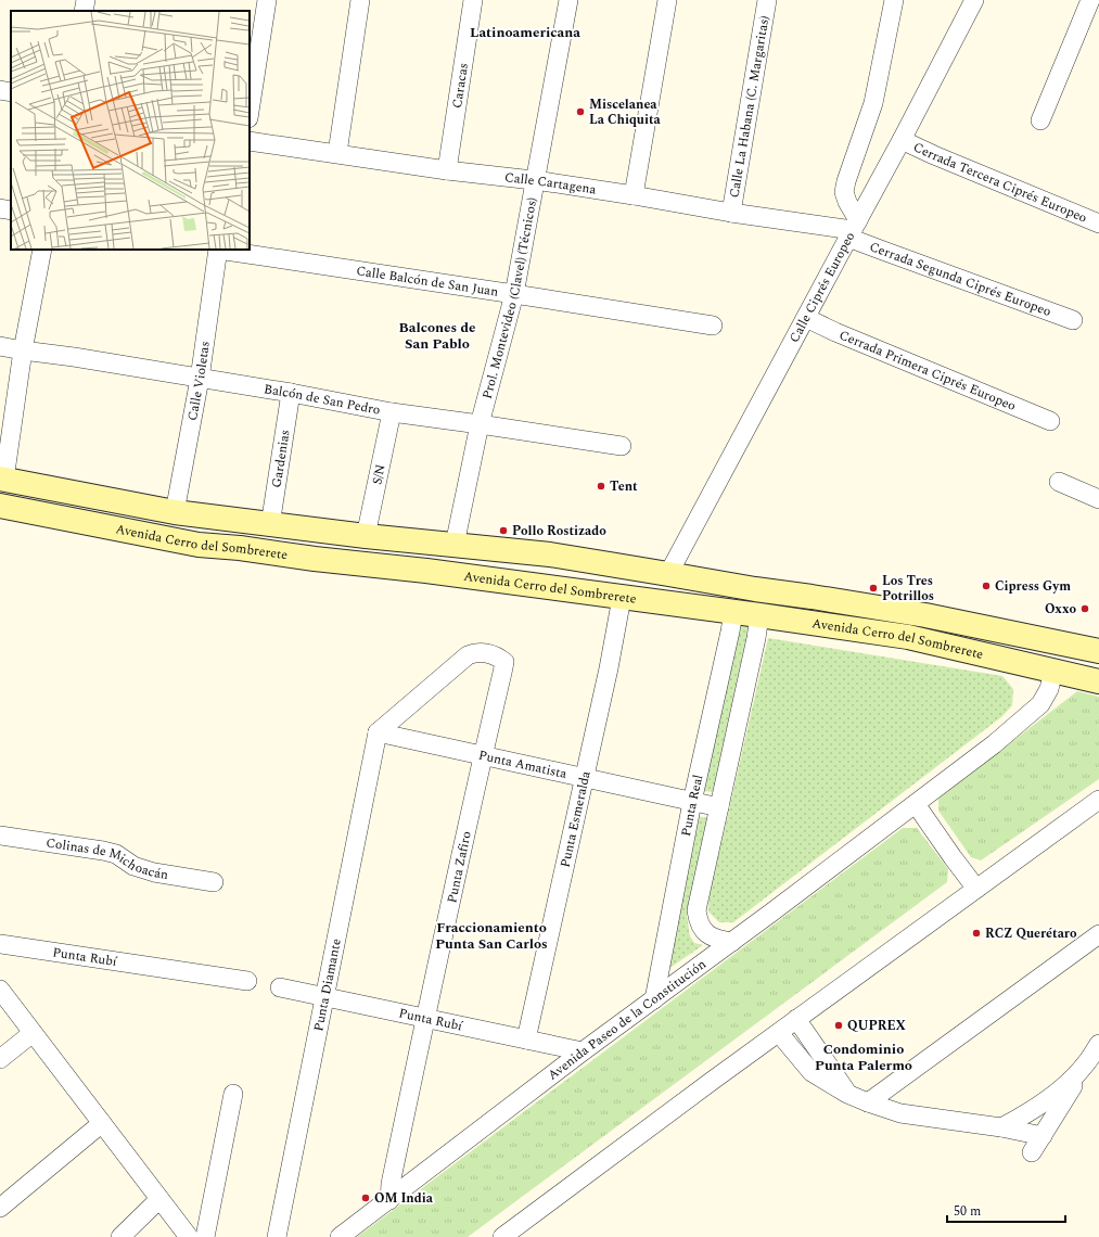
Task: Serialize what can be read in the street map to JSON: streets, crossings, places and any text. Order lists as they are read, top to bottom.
{
  "streets": {
    "main road": ["Avenida Cerro del Sombrerete"],
    "street": [
      "Caracas",
      "Calle La Habana (C. Margaritas)",
      "Cerrada Tercera Ciprés Europeo",
      "Calle Cartagena",
      "Cerrada Segunda Ciprés Europeo",
      "Calle Balcón de San Juan",
      "Calle Ciprés Europeo",
      "Prol. Montevideo (Clavel) (Técnicos)",
      "Cerrada Primera Ciprés Europeo",
      "Calle Violetas",
      "Balcón de San Pedro",
      "Gardenias",
      "S/N",
      "Punta Amatista",
      "Punta Real",
      "Punta Esmeralda",
      "Colinas de Michoacán",
      "Punta Zafiro",
      "Punta Rubí",
      "Punta Diamante",
      "Avenida Paseo de la Constitución"
    ]
  },
  "crossings": [
    ["Caracas", "Calle Cartagena"],
    ["Calle La Habana (C. Margaritas)", "Calle Cartagena"],
    ["Cerrada Tercera Ciprés Europeo", "Calle Ciprés Europeo"],
    ["Calle Cartagena", "Cerrada Segunda Ciprés Europeo"],
    ["Calle Cartagena", "Calle Ciprés Europeo"],
    ["Calle Cartagena", "Prol. Montevideo (Clavel) (Técnicos)"],
    ["Cerrada Segunda Ciprés Europeo", "Calle Ciprés Europeo"],
    ["Calle Balcón de San Juan", "Prol. Montevideo (Clavel) (Técnicos)"],
    ["Calle Ciprés Europeo", "Cerrada Primera Ciprés Europeo"],
    ["Calle Ciprés Europeo", "Avenida Cerro del Sombrerete"],
    ["Prol. Montevideo (Clavel) (Técnicos)", "Balcón de San Pedro"],
    ["Prol. Montevideo (Clavel) (Técnicos)", "Avenida Cerro del Sombrerete"],
    ["Calle Violetas", "Balcón de San Pedro"],
    ["Calle Violetas", "Avenida Cerro del Sombrerete"],
    ["Balcón de San Pedro", "Gardenias"],
    ["Balcón de San Pedro", "S/N"],
    ["Gardenias", "Avenida Cerro del Sombrerete"],
    ["S/N", "Avenida Cerro del Sombrerete"],
    ["Avenida Cerro del Sombrerete", "Punta Real"],
    ["Avenida Cerro del Sombrerete", "Punta Esmeralda"],
    ["Avenida Cerro del Sombrerete", "Avenida Paseo de la Constitución"],
    ["Punta Amatista", "Punta Real"],
    ["Punta Amatista", "Punta Esmeralda"],
    ["Punta Amatista", "Punta Zafiro"],
    ["Punta Amatista", "Punta Diamante"],
    ["Punta Real", "Avenida Paseo de la Constitución"],
    ["Punta Esmeralda", "Punta Rubí"],
    ["Punta Zafiro", "Punta Rubí"],
    ["Punta Zafiro", "Punta Diamante"],
    ["Punta Zafiro", "Avenida Paseo de la Constitución"],
    ["Punta Rubí", "Punta Diamante"],
    ["Punta Rubí", "Avenida Paseo de la Constitución"]
  ],
  "districts": [
    "Latinoamericana",
    "Balcones de San Pablo",
    "Fraccionamiento Punta San Carlos",
    "Condominio Punta Palermo"
  ],
  "places": [
    "Miscelanea La Chiquita",
    "Tent",
    "Pollo Rostizado",
    "Cipress Gym",
    "Los Tres Potrillos",
    "Oxxo",
    "RCZ Querétaro",
    "QUPREX",
    "OM India"
  ],
  "scale_bar": "50 m"
}
